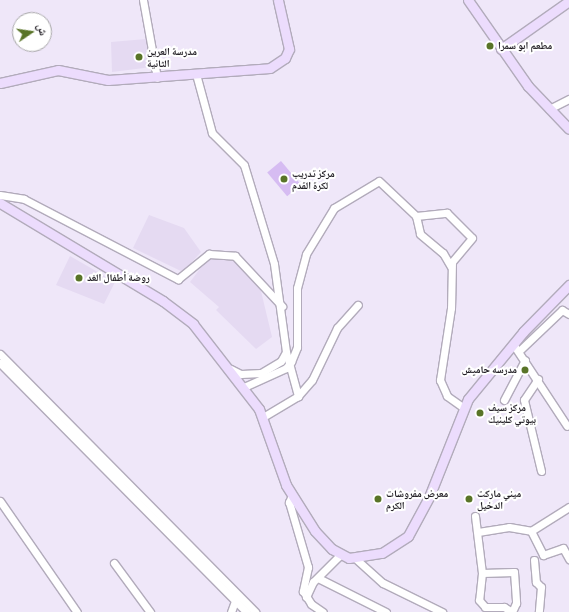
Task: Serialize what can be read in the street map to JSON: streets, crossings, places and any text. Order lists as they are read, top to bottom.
{
  "places": [
    "مطعم ابو سمرا",
    "مدرسة العرين الثانية",
    "مركز تدريب لكرة القدم",
    "روضة أطفال الغد",
    "مدرسه حاميش",
    "مركز سيف بيوتي كلينيك",
    "معرض مفروشات الكرم",
    "ميني ماركت الدخيل"
  ],
  "north": "right"
}
